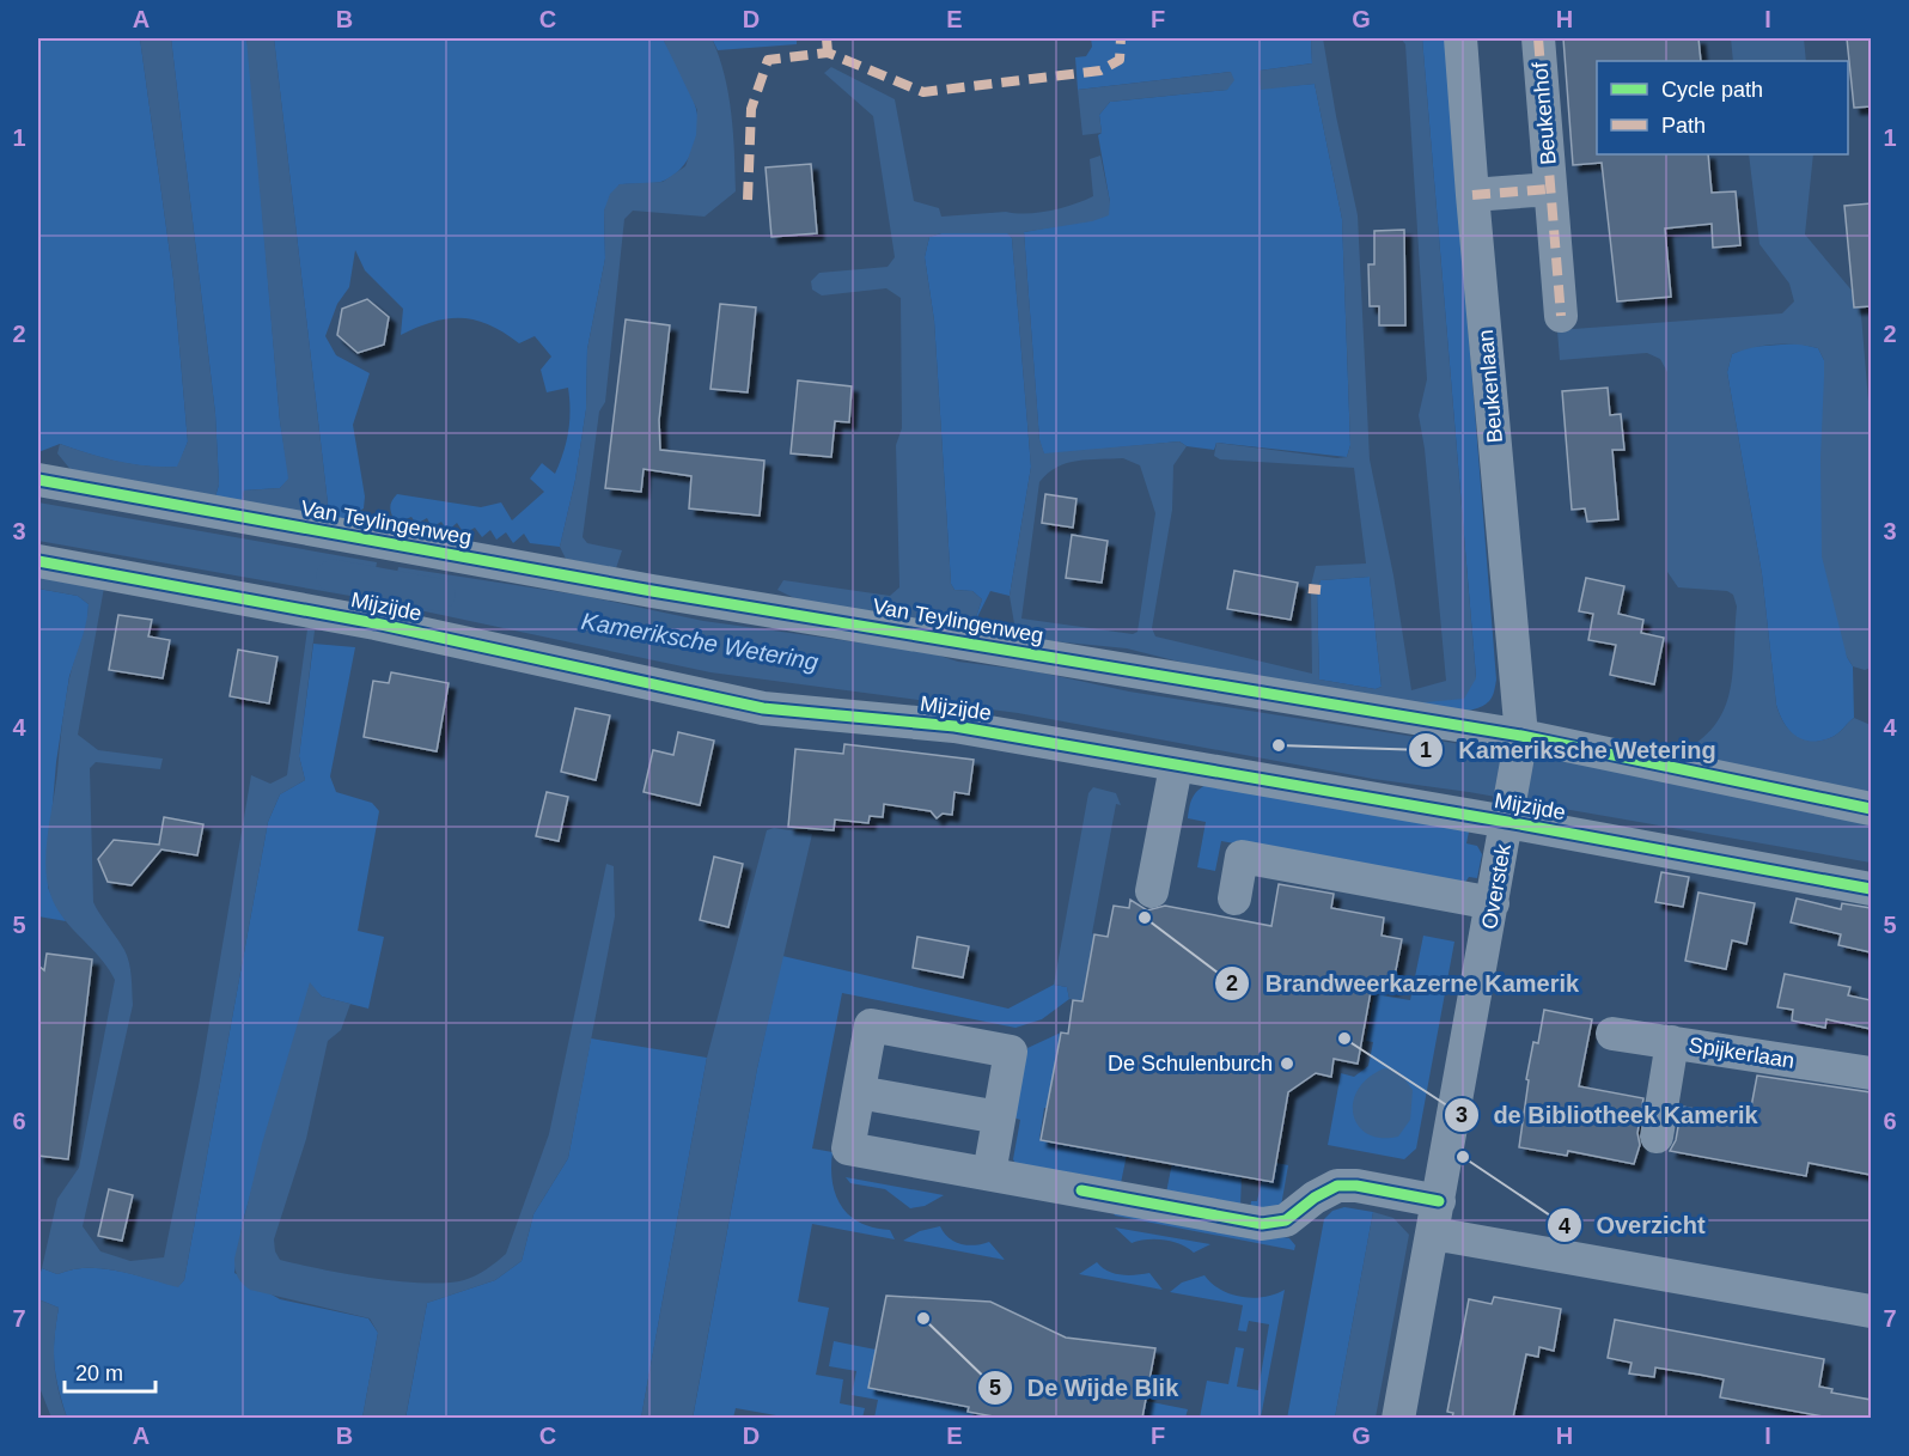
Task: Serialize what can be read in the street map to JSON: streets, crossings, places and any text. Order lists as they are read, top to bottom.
{
  "streets": {
    "street": [
      "Beukenhof",
      "Beukenlaan",
      "Van Teylingenweg",
      "Mijzijde",
      "Overstek",
      "Spijkerlaan"
    ]
  },
  "crossings": [
    ["Beukenhof", "Beukenlaan"],
    ["Beukenlaan", "Van Teylingenweg"],
    ["Beukenlaan", "Overstek"],
    ["Van Teylingenweg", "Overstek"],
    ["Mijzijde", "Overstek"]
  ],
  "water": ["Kameriksche Wetering"],
  "places": [
    "Kameriksche Wetering",
    "Brandweerkazerne Kamerik",
    "de Bibliotheek Kamerik",
    "De Schulenburch",
    "Overzicht",
    "De Wijde Blik"
  ],
  "legend": ["Cycle path", "Path"],
  "scale_bar": "20 m",
  "grid": {
    "columns": [
      "A",
      "B",
      "C",
      "D",
      "E",
      "F",
      "G",
      "H",
      "I"
    ],
    "rows": [
      "1",
      "2",
      "3",
      "4",
      "5",
      "6",
      "7"
    ]
  }
}
